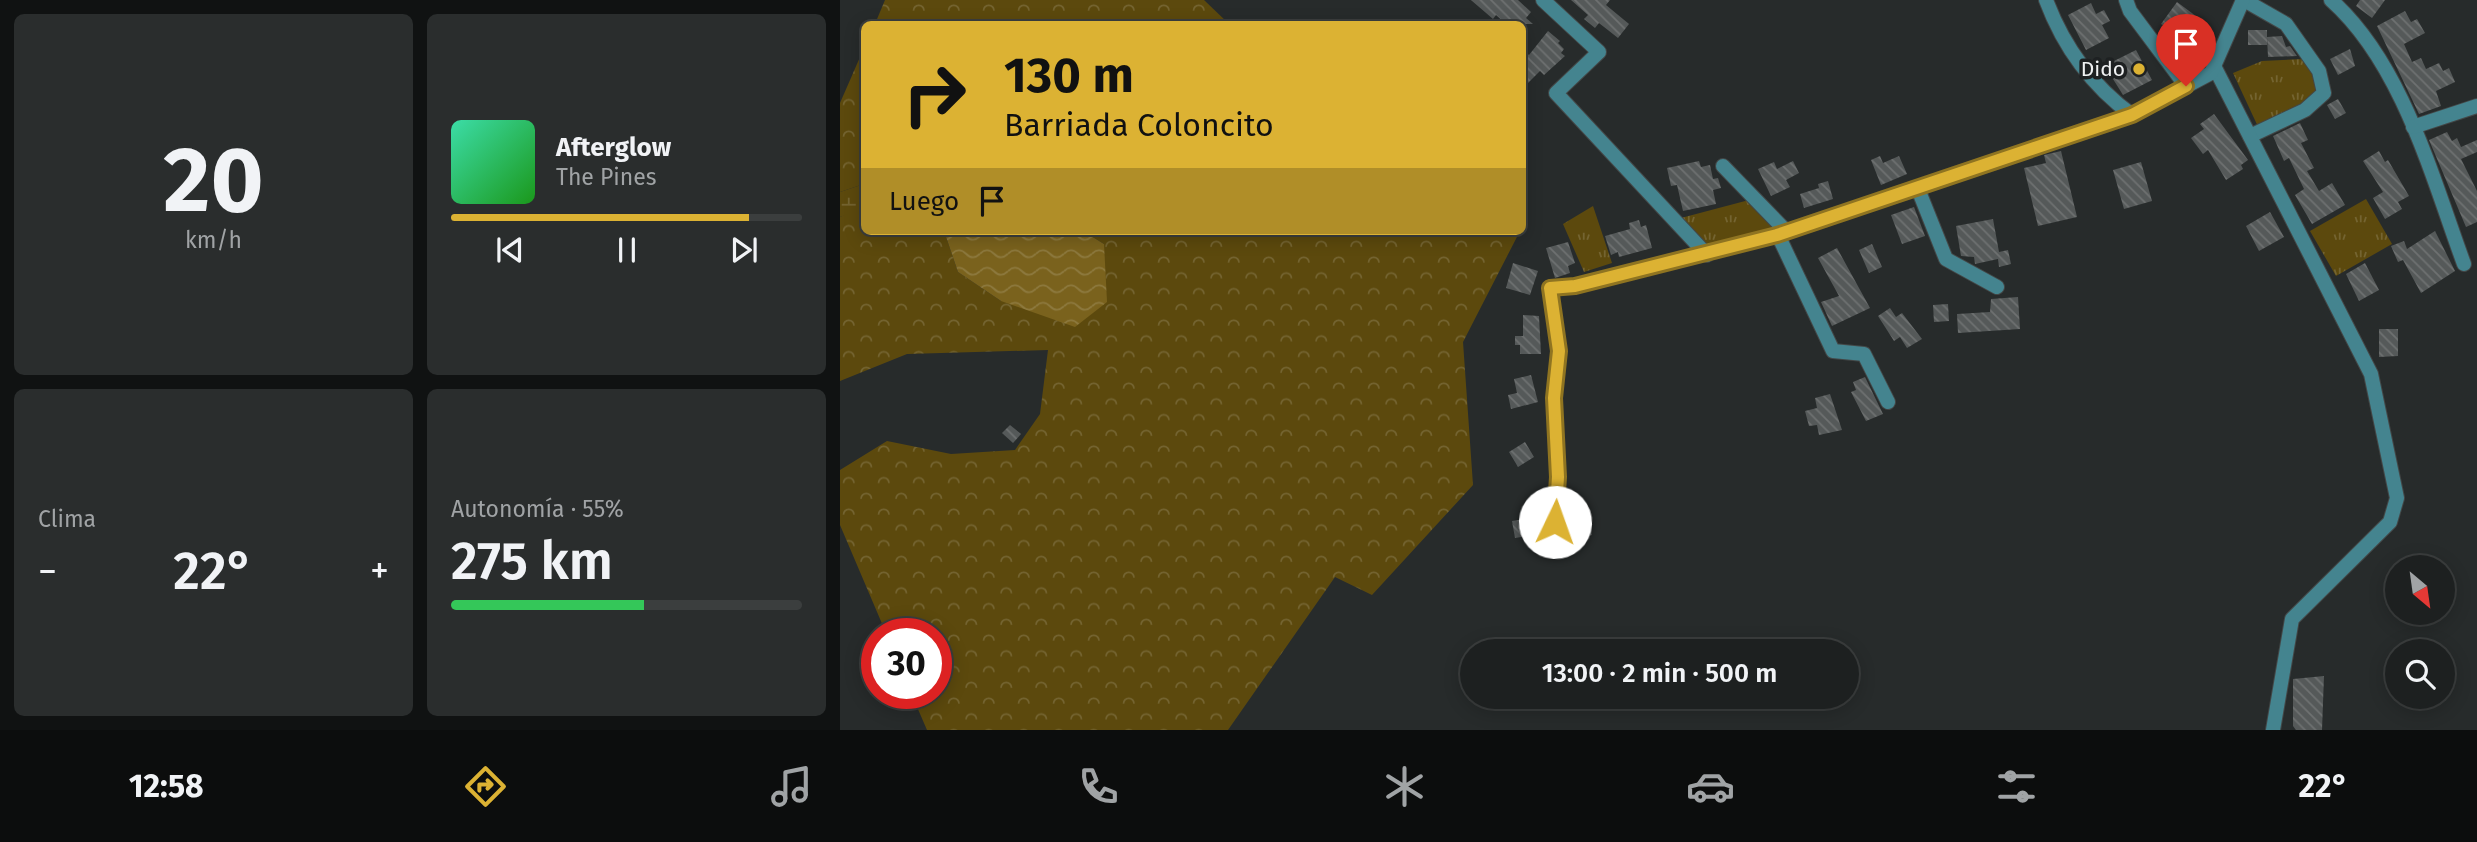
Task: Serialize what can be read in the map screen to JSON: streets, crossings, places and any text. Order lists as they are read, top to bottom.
{
  "places": ["Dido"],
  "north": "bottom right",
  "page": {
    "tile": [
      ["20", "km/h"],
      "Clima",
      ["Autonomía · 55%", "275 km"]
    ],
    "turn": ["130 m", "Barriada Coloncito"],
    "song": ["Afterglow", "The Pines"],
    "then": "Luego",
    "heat": ["−", "22°", "+"],
    "limit": "30",
    "trip": "13:00 · 2 min · 500 m",
    "tabs": ["12:58", "22°"]
  }
}
